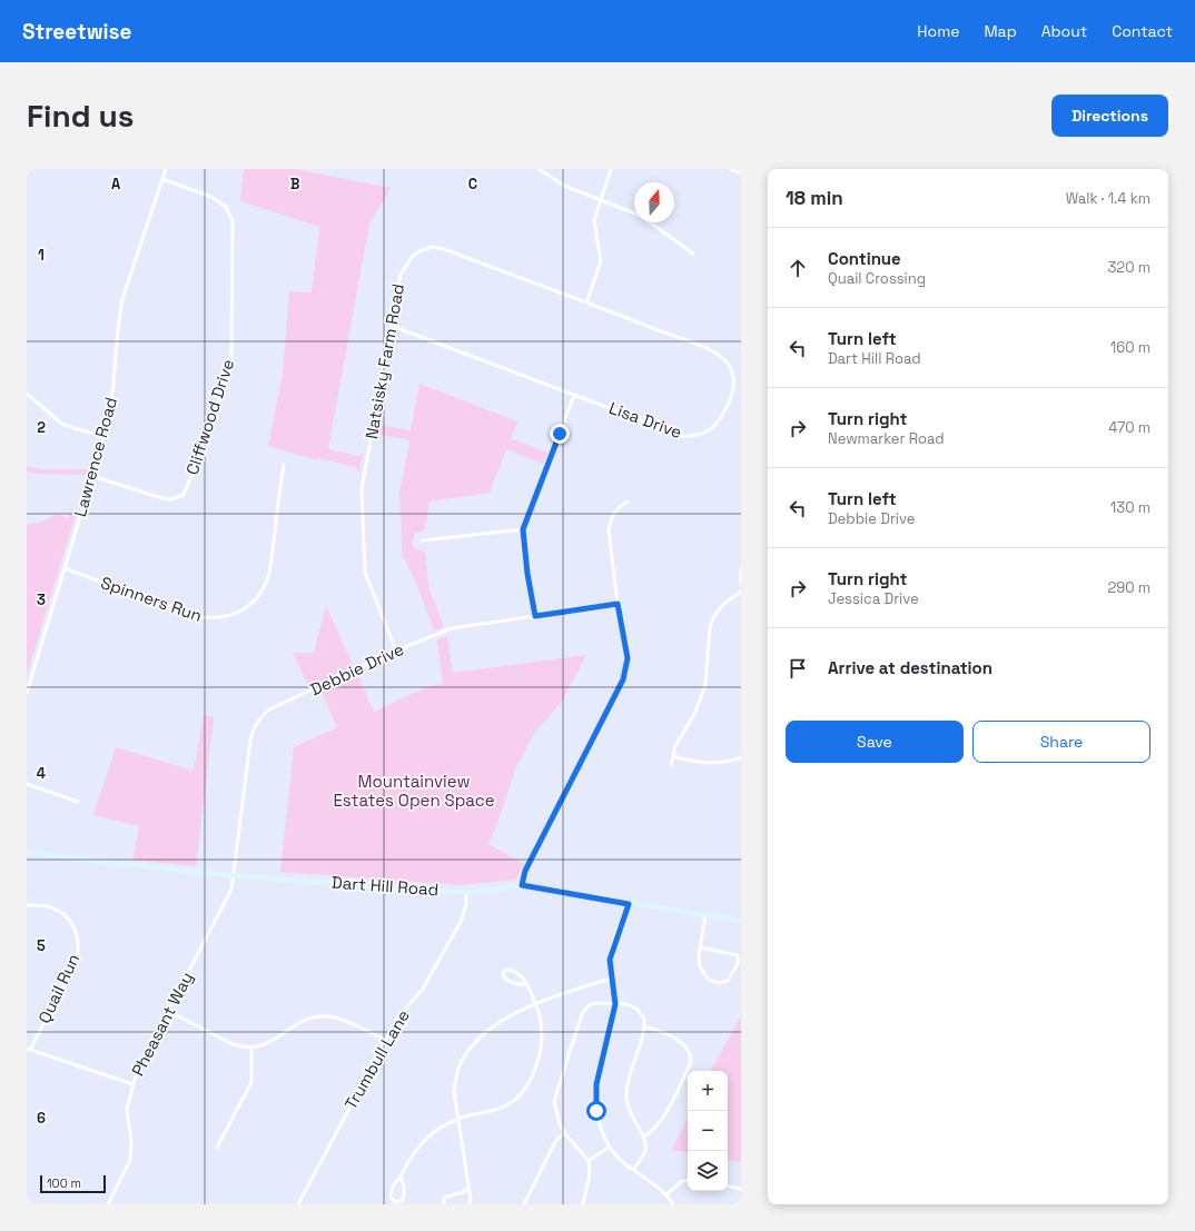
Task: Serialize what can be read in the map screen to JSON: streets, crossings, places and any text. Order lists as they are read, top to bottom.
{
  "streets": {
    "main road": ["Dart Hill Road"],
    "street": [
      "Natsisky Farm Road",
      "Cliffwood Drive",
      "Lisa Drive",
      "Lawrence Road",
      "Spinners Run",
      "Debbie Drive",
      "Quail Run",
      "Pheasant Way",
      "Trumbull Lane"
    ]
  },
  "crossings": [
    ["Natsisky Farm Road", "Lisa Drive"],
    ["Natsisky Farm Road", "Debbie Drive"],
    ["Cliffwood Drive", "Lawrence Road"],
    ["Lawrence Road", "Spinners Run"],
    ["Debbie Drive", "Dart Hill Road"],
    ["Debbie Drive", "Pheasant Way"],
    ["Dart Hill Road", "Pheasant Way"],
    ["Dart Hill Road", "Trumbull Lane"]
  ],
  "parks": ["Mountainview Estates Open Space"],
  "scale_bar": "100 m",
  "north": "top",
  "page": {
    "header": "Streetwise",
    "nav": [
      "Home",
      "Map",
      "About",
      "Contact"
    ],
    "buttons": [
      "Directions",
      ["Save", "Share"]
    ],
    "title": "Find us",
    "heading": ["18 min", "Walk · 1.4 km"],
    "list": [
      ["Continue", "Quail Crossing", "320 m"],
      ["Turn left", "Dart Hill Road", "160 m"],
      ["Turn right", "Newmarker Road", "470 m"],
      ["Turn left", "Debbie Drive", "130 m"],
      ["Turn right", "Jessica Drive", "290 m"],
      "Arrive at destination"
    ],
    "map_buttons": ["+", "−"],
    "scale": "100 m"
  },
  "grid": {
    "columns": ["A", "B", "C"],
    "rows": [
      "1",
      "2",
      "3",
      "4",
      "5",
      "6"
    ]
  }
}
